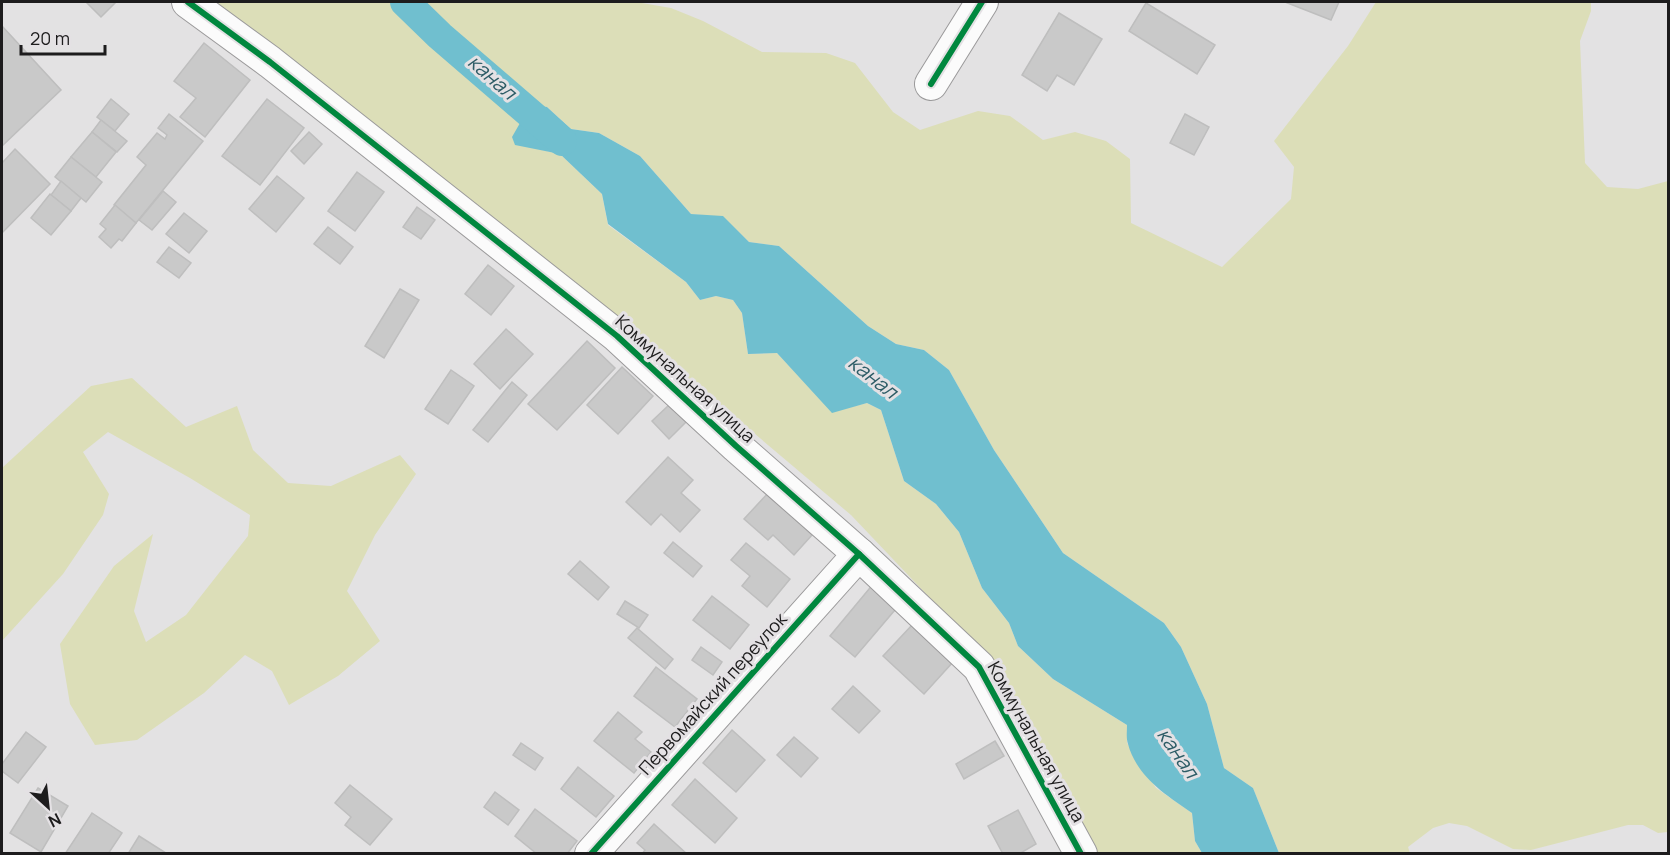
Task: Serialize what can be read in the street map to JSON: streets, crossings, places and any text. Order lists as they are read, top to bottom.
{
  "streets": {
    "street": ["Коммунальная улица", "Первомайский переулок"]
  },
  "crossings": [
    ["Коммунальная улица", "Первомайский переулок"]
  ],
  "water": ["канал"],
  "scale_bar": "20 m",
  "north": "bottom right"
}
